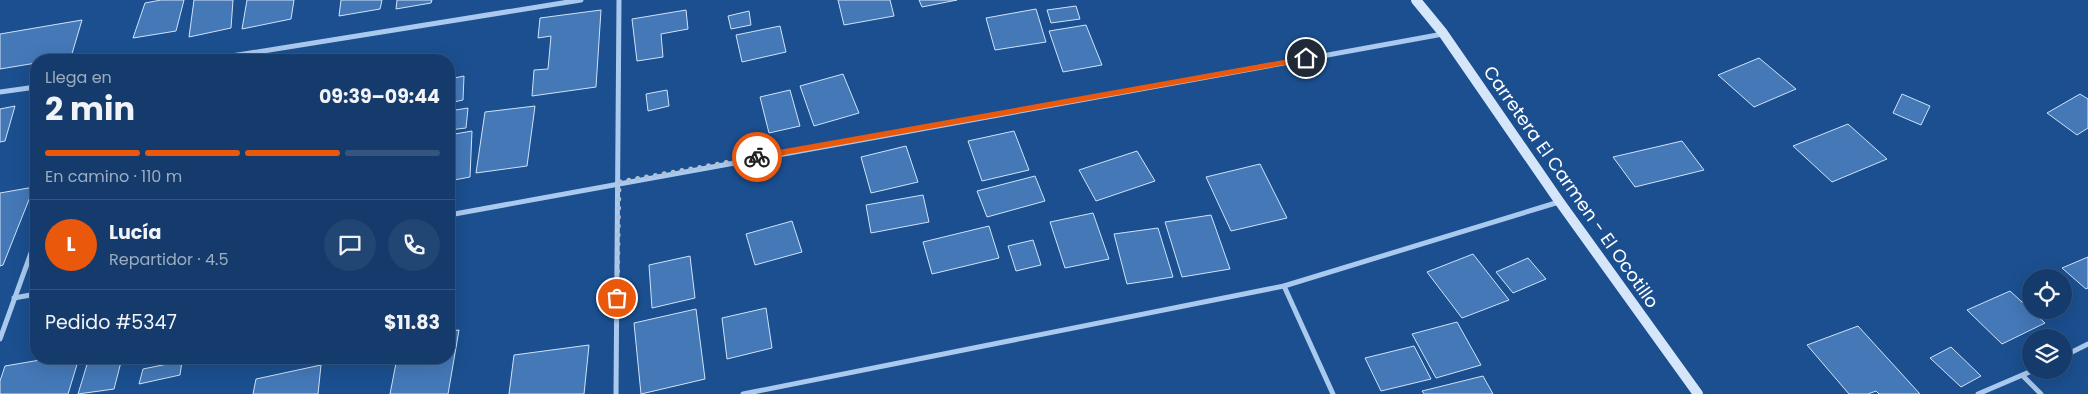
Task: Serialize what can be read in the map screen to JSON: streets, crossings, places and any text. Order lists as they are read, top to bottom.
{
  "streets": {
    "main road": ["Carretera El Carmen - El Ocotillo"]
  },
  "page": {
    "heading": ["2 min", "Llega en", "09:39–09:44"],
    "panel": [
      "Lucía",
      "Repartidor · 4.5",
      "Pedido #5347",
      "$11.83"
    ],
    "bar": "En camino · 110 m",
    "round": "L"
  }
}
